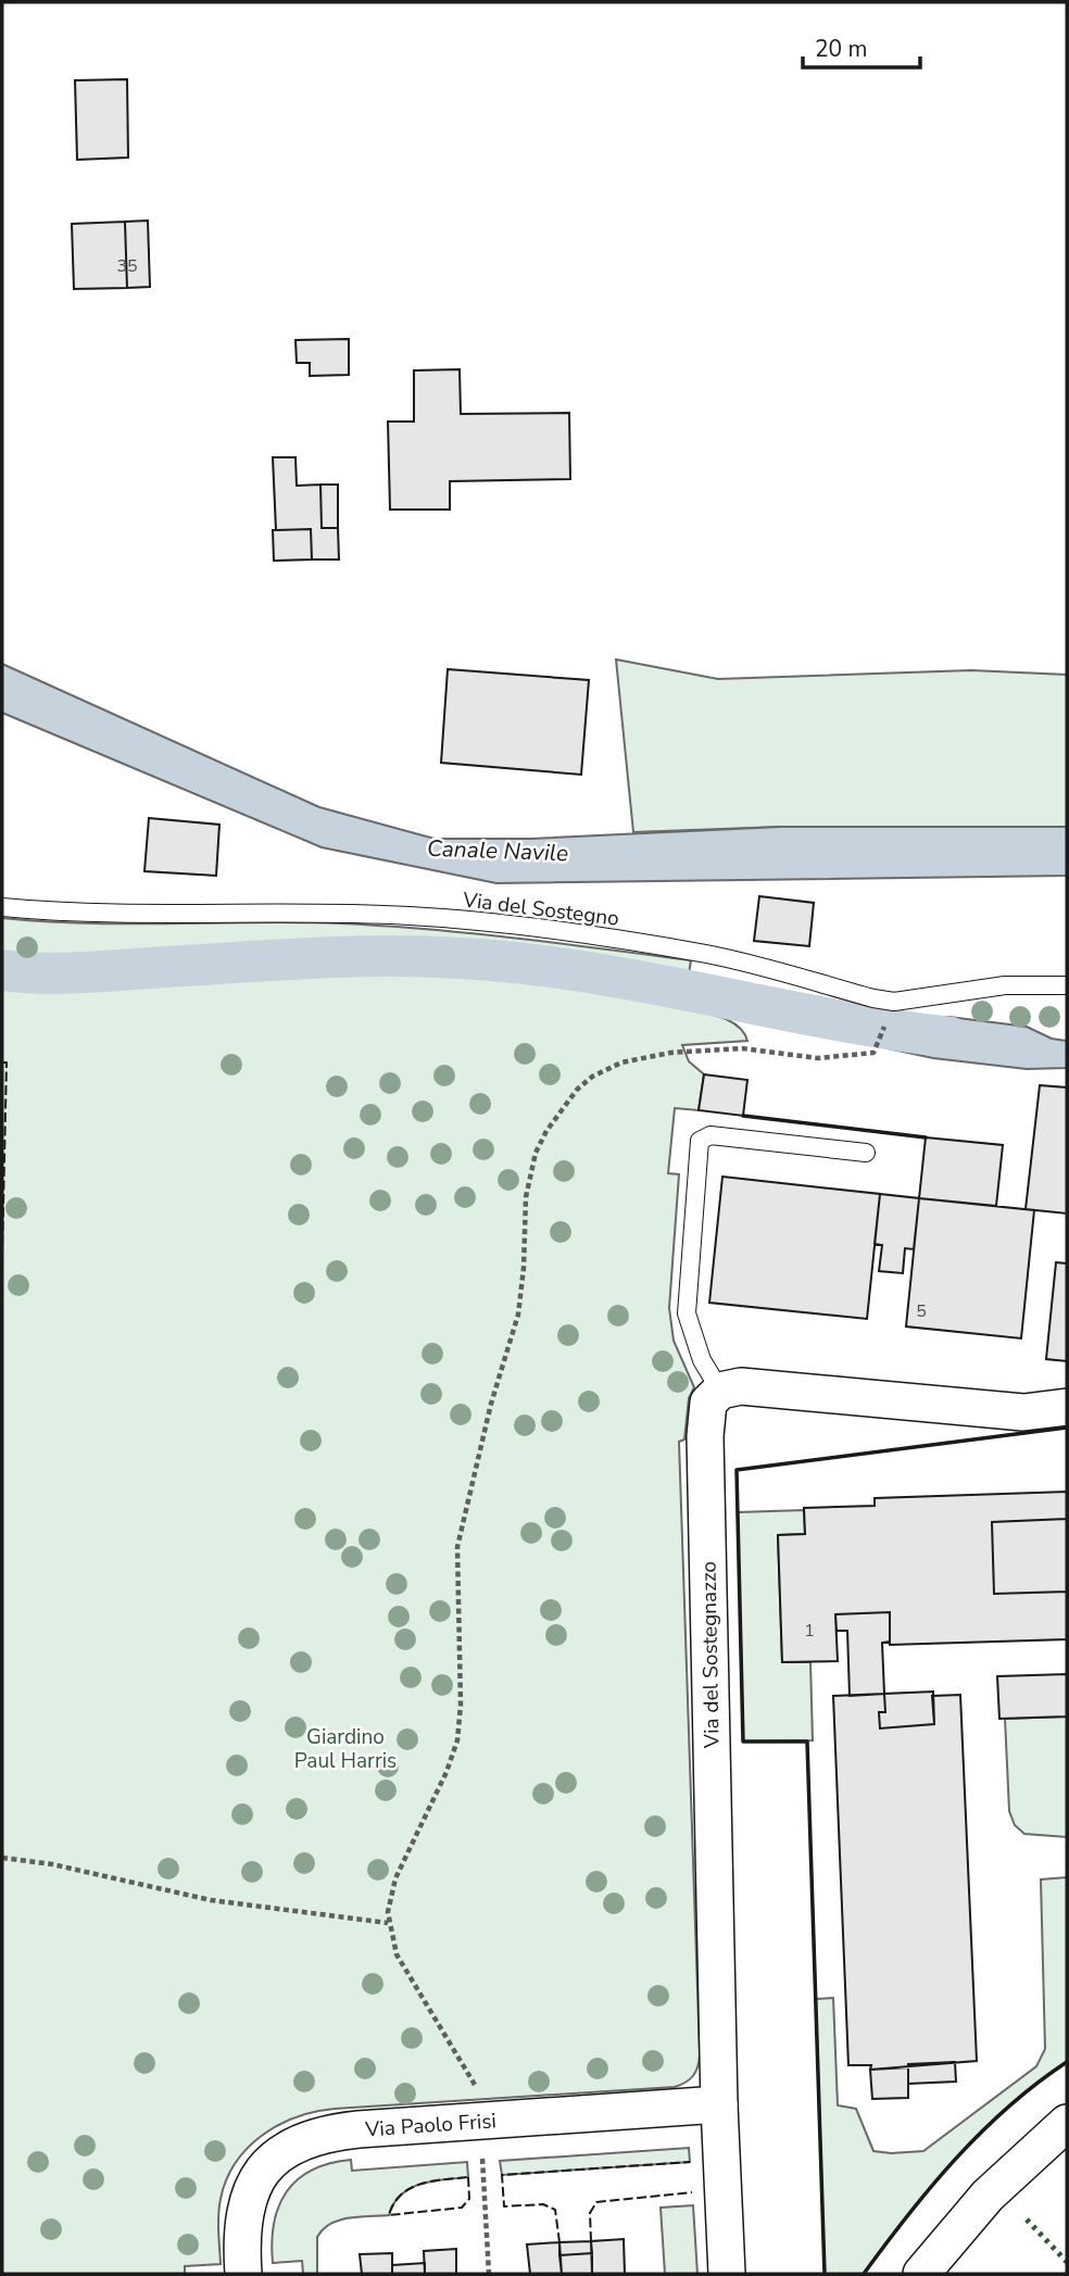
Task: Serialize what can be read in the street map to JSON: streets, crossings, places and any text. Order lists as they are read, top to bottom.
{
  "streets": {
    "street": ["Via del Sostegnazzo", "Via Paolo Frisi"],
    "lane": ["Via del Sostegno"]
  },
  "crossings": [
    ["Via del Sostegnazzo", "Via Paolo Frisi"]
  ],
  "water": ["Canale Navile"],
  "parks": ["Giardino Paul Harris"],
  "house_numbers": ["35", "5", "1"],
  "scale_bar": "20 m"
}
